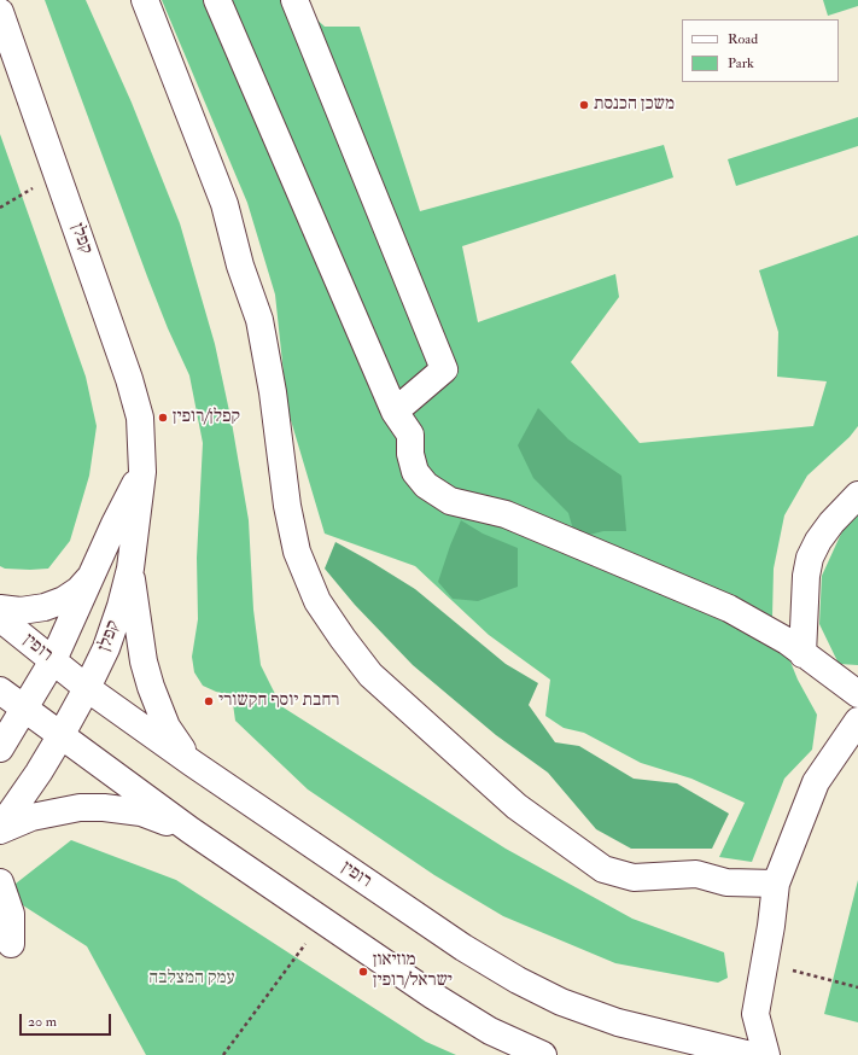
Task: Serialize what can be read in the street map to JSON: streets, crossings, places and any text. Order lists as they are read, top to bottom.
{
  "streets": {
    "street": ["קפלן", "רופין"]
  },
  "crossings": [
    ["קפלן", "רופין"]
  ],
  "parks": ["עמק המצלבה"],
  "places": [
    "משכן הכנסת",
    "קפלן/רופין",
    "רחבת יוסף חקשורי",
    "מוזיאון ישראל/רופין"
  ],
  "legend": ["Road", "Park"],
  "scale_bar": "20 m"
}
